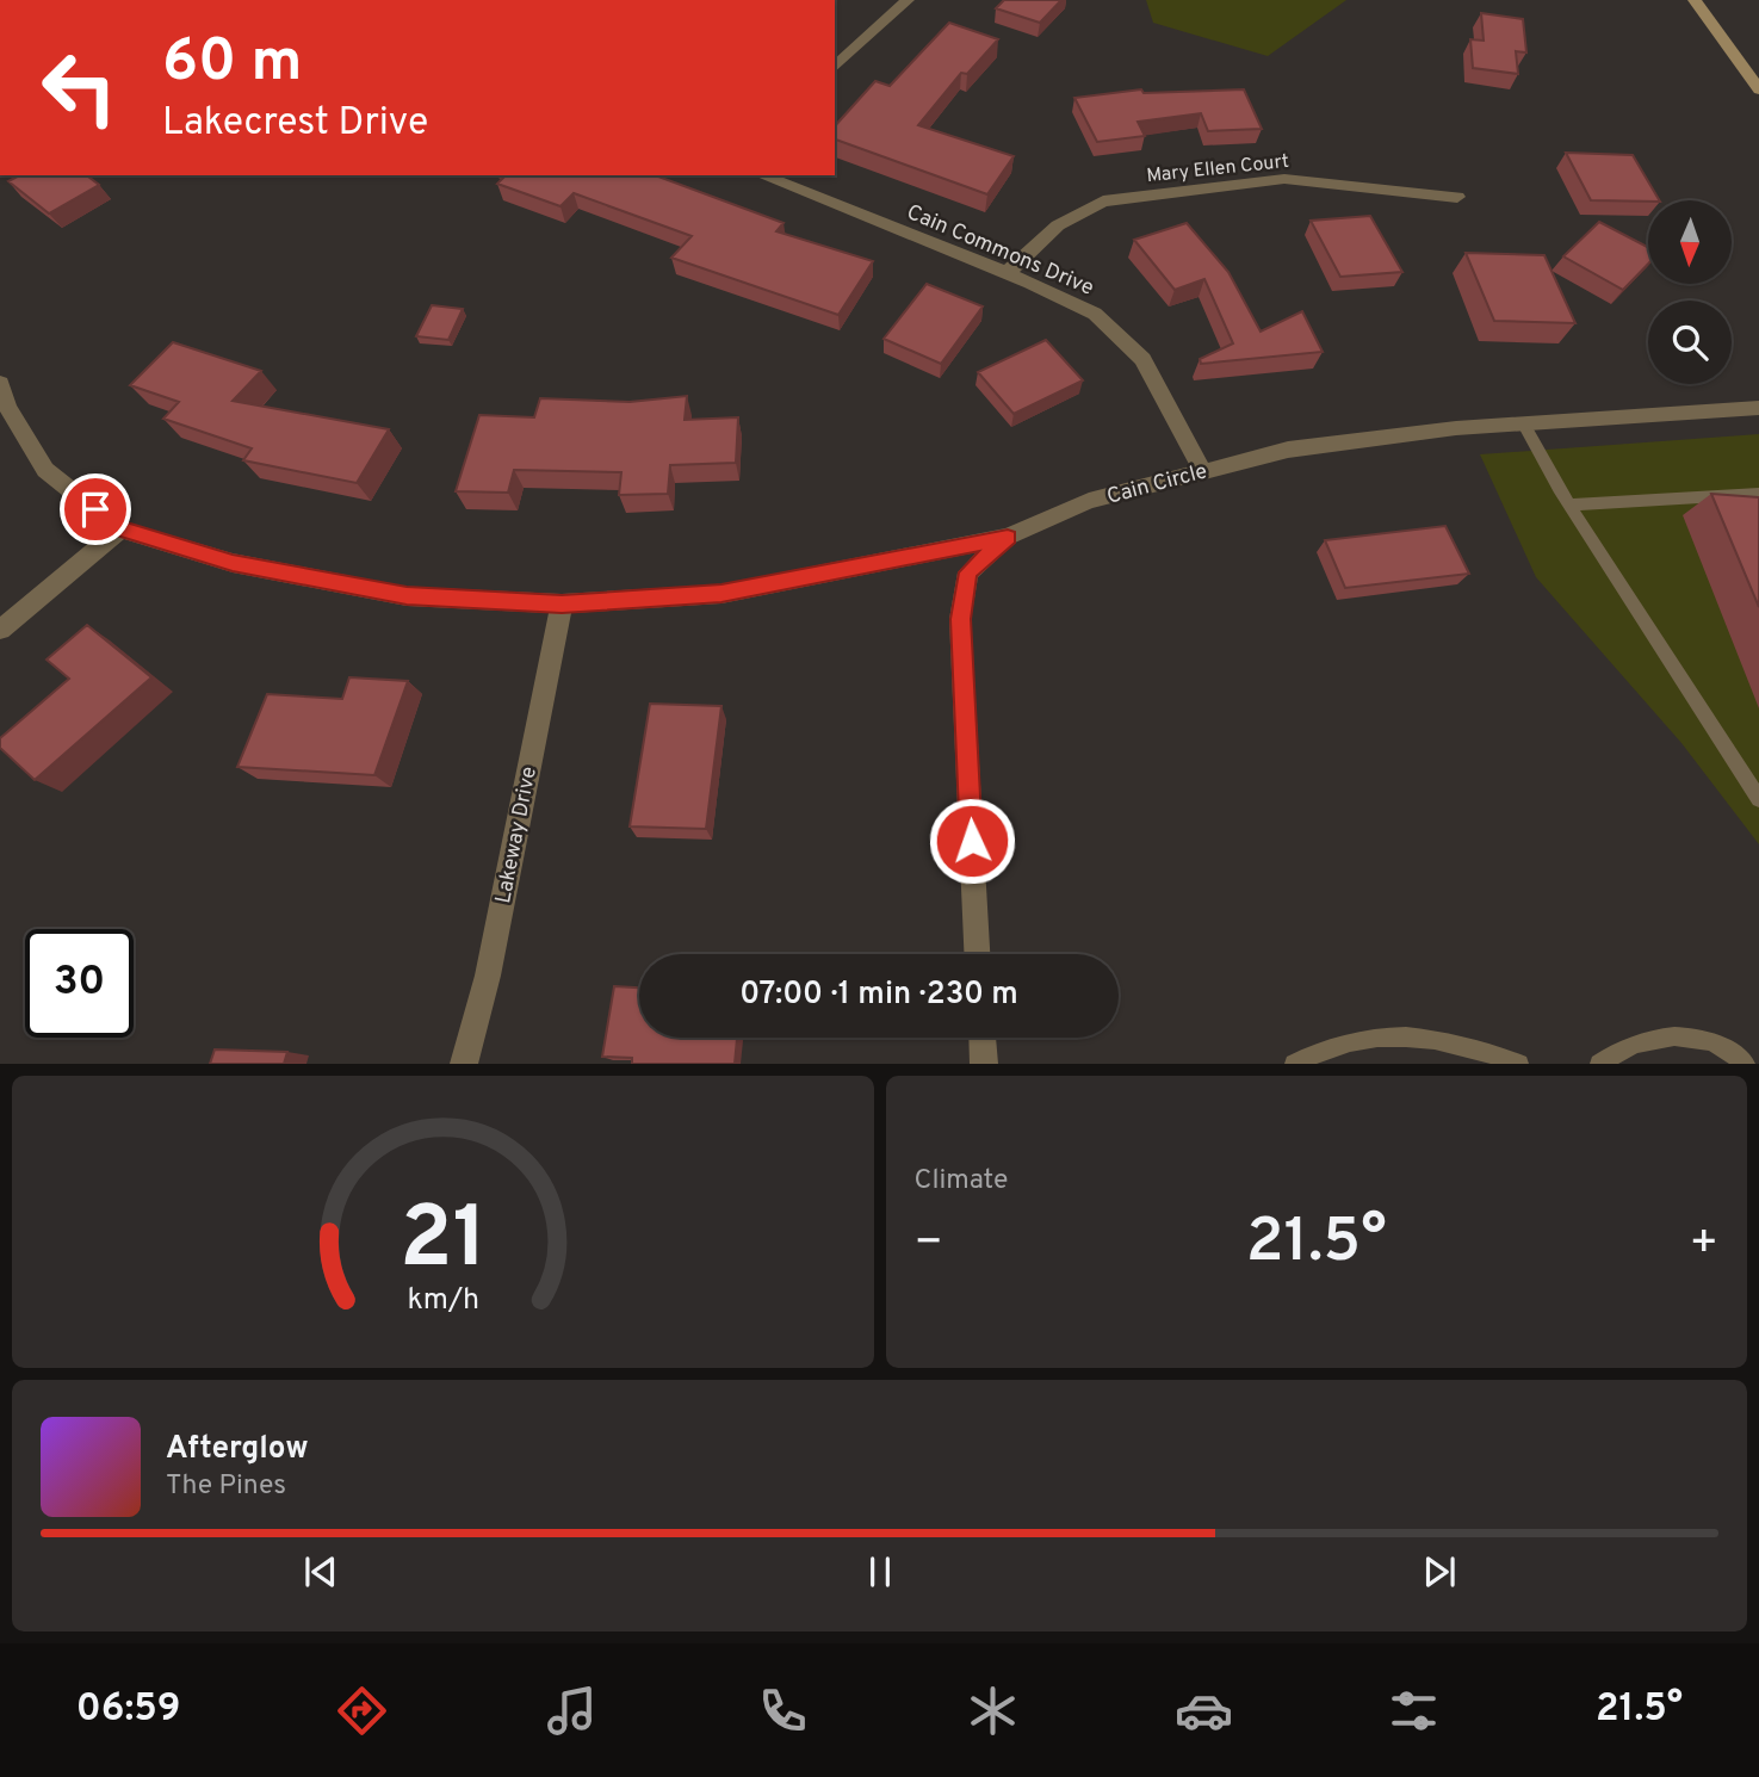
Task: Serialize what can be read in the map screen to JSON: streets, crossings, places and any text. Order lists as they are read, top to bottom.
{
  "streets": {
    "street": [
      "Mary Ellen Court",
      "Cain Commons Drive",
      "Cain Circle",
      "Lakeway Drive"
    ]
  },
  "crossings": [
    ["Mary Ellen Court", "Cain Commons Drive"],
    ["Cain Commons Drive", "Cain Circle"]
  ],
  "north": "bottom",
  "page": {
    "turn": ["60 m", "Lakecrest Drive"],
    "limit": "30",
    "trip": "07:00 · 1 min · 230 m",
    "tile": "Climate",
    "heat": ["−", "21.5°", "+"],
    "song": ["Afterglow", "The Pines"],
    "tabs": ["06:59", "21.5°"],
    "gauge": ["21", "km/h"]
  }
}
